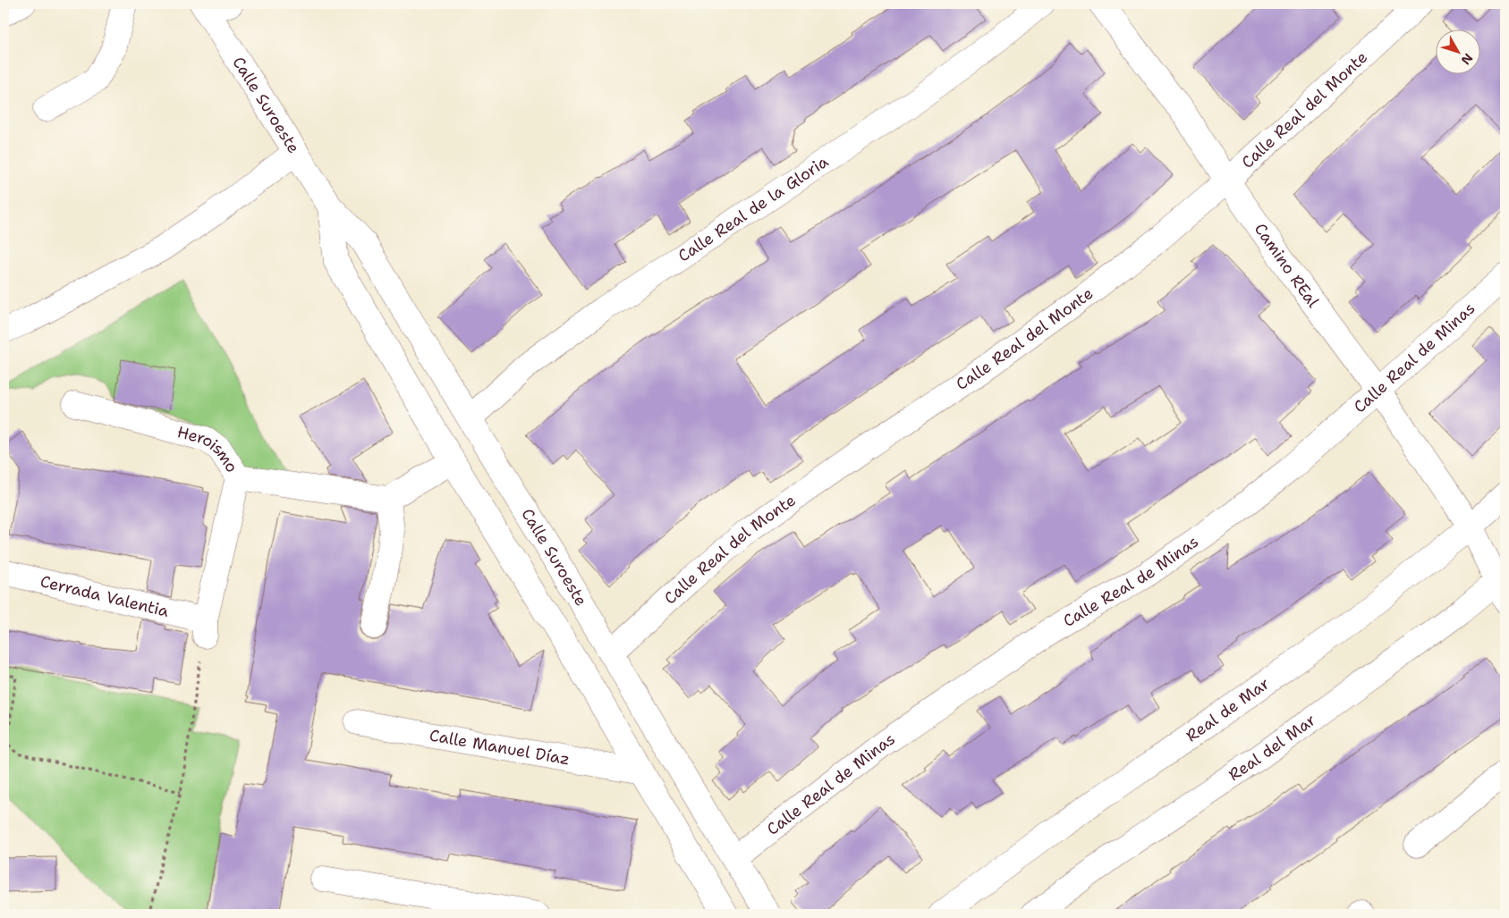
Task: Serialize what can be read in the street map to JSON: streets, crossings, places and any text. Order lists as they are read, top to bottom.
{
  "streets": {
    "street": [
      "Calle Suroeste",
      "Calle Real del Monte",
      "Calle Real de la Gloria",
      "Camino REal",
      "Calle Real de Minas",
      "Heroismo",
      "Cerrada Valentia",
      "Real de Mar",
      "Calle Manuel Díaz",
      "Real del Mar"
    ]
  },
  "crossings": [
    ["Calle Suroeste", "Calle Real del Monte"],
    ["Calle Suroeste", "Calle Real de la Gloria"],
    ["Calle Suroeste", "Calle Real de Minas"],
    ["Calle Suroeste", "Calle Manuel Díaz"],
    ["Calle Real del Monte", "Camino REal"],
    ["Camino REal", "Calle Real de Minas"],
    ["Camino REal", "Real de Mar"],
    ["Camino REal", "Real del Mar"]
  ],
  "north": "bottom right"
}
